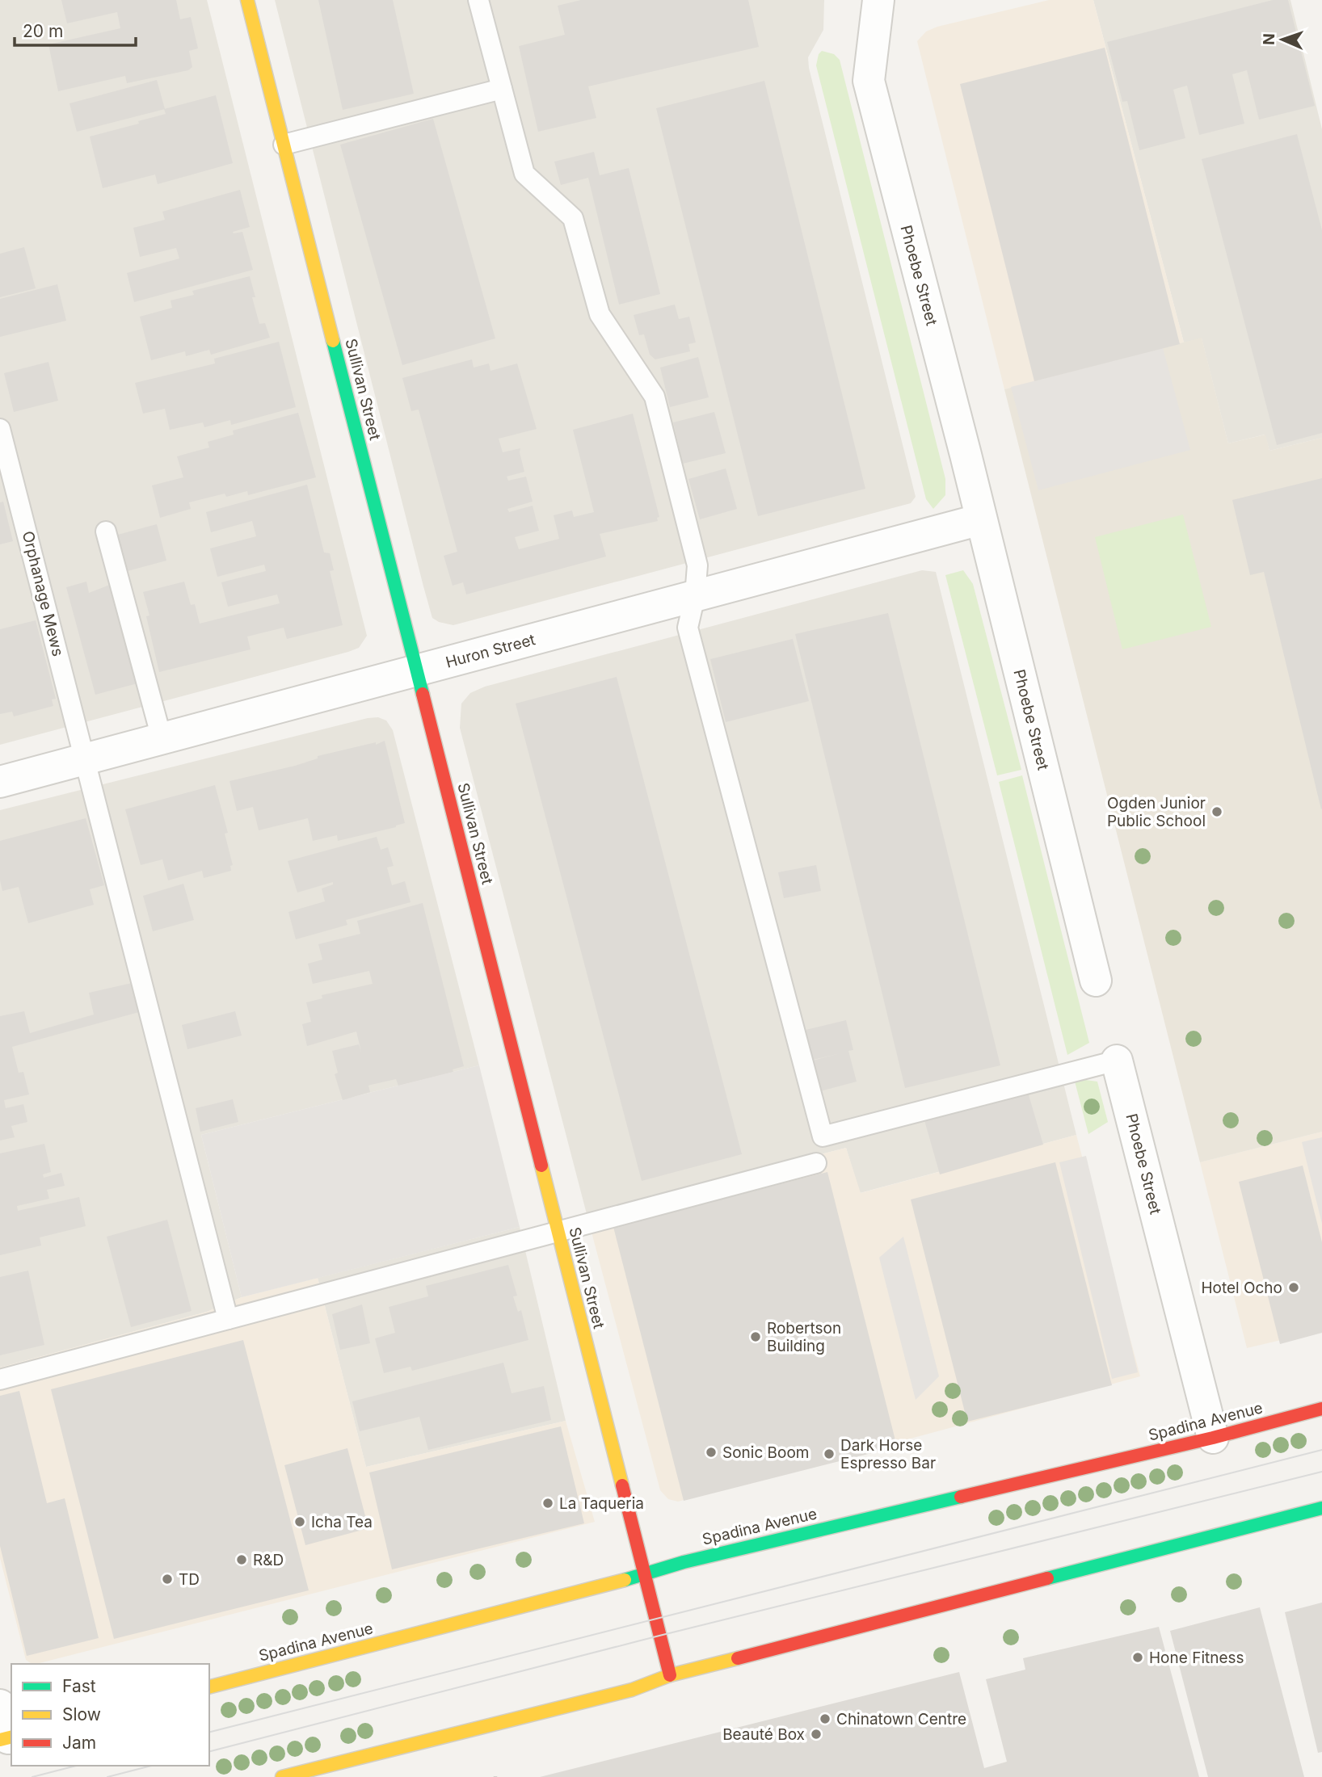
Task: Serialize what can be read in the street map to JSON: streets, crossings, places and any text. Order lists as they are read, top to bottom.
{
  "streets": {
    "main road": ["Sullivan Street", "Spadina Avenue"],
    "street": ["Phoebe Street", "Huron Street"],
    "lane": ["Orphanage Mews"]
  },
  "crossings": [
    ["Phoebe Street", "Huron Street"],
    ["Phoebe Street", "Spadina Avenue"],
    ["Sullivan Street", "Huron Street"],
    ["Sullivan Street", "Spadina Avenue"],
    ["Orphanage Mews", "Huron Street"]
  ],
  "places": [
    "Ogden Junior Public School",
    "Hotel Ocho",
    "Robertson Building",
    "Sonic Boom",
    "Dark Horse Espresso Bar",
    "La Taqueria",
    "Icha Tea",
    "R&D",
    "TD",
    "Hone Fitness",
    "Chinatown Centre",
    "Beauté Box"
  ],
  "legend": ["Fast", "Slow", "Jam"],
  "scale_bar": "20 m",
  "north": "left"
}
